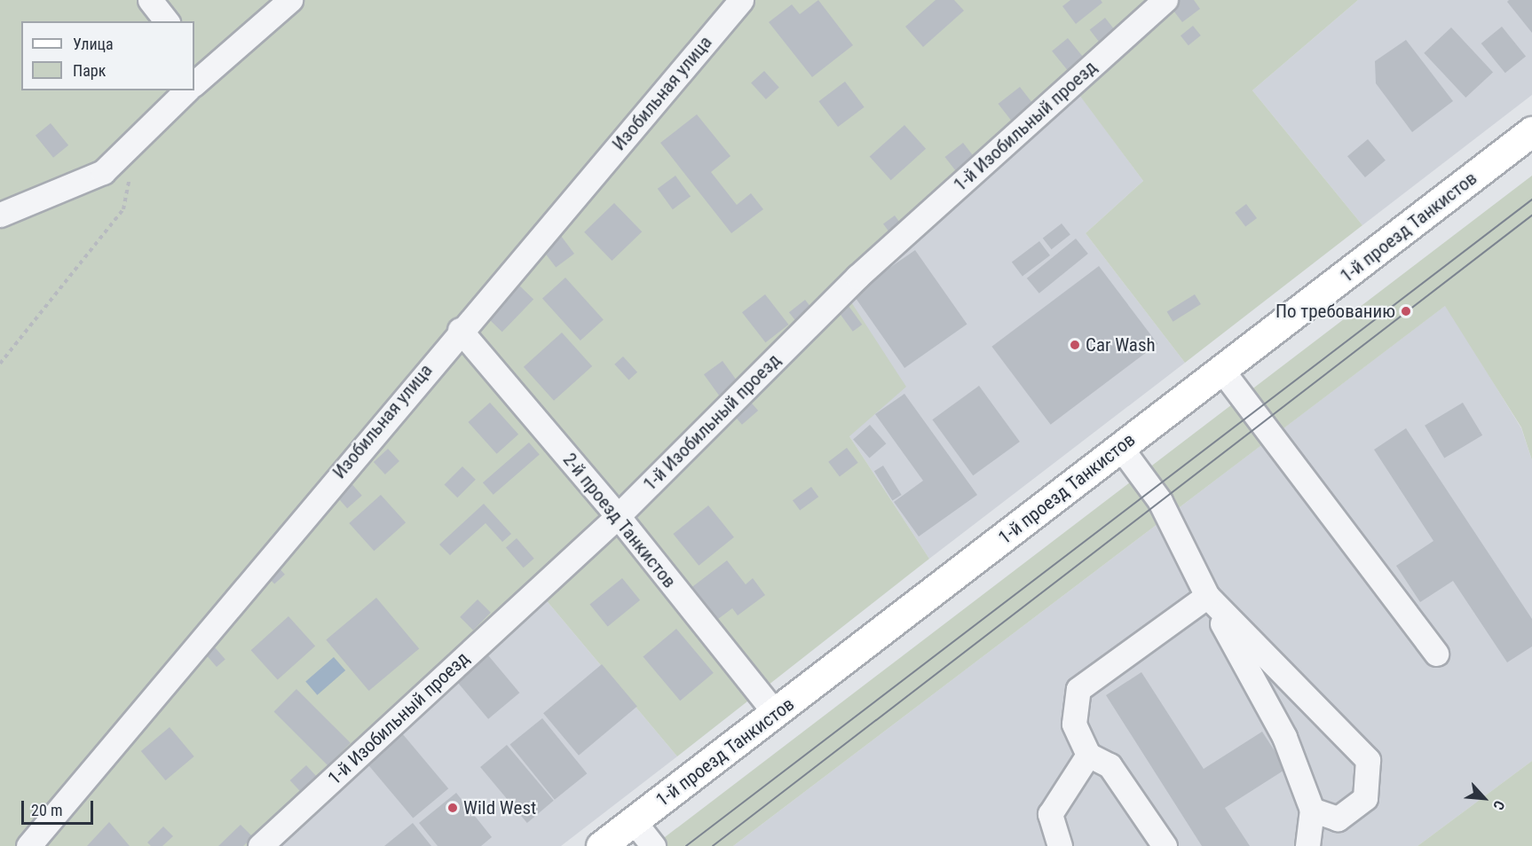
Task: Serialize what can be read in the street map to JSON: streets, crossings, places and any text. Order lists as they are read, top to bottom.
{
  "streets": {
    "main road": ["1-й проезд Танкистов"],
    "street": ["Изобильная улица", "1-й Изобильный проезд", "2-й проезд Танкистов"]
  },
  "crossings": [
    ["Изобильная улица", "2-й проезд Танкистов"],
    ["1-й Изобильный проезд", "2-й проезд Танкистов"],
    ["1-й проезд Танкистов", "2-й проезд Танкистов"]
  ],
  "places": ["По требованию", "Car Wash", "Wild West"],
  "legend": ["Улица", "Парк"],
  "scale_bar": "20 m",
  "north": "bottom right"
}
